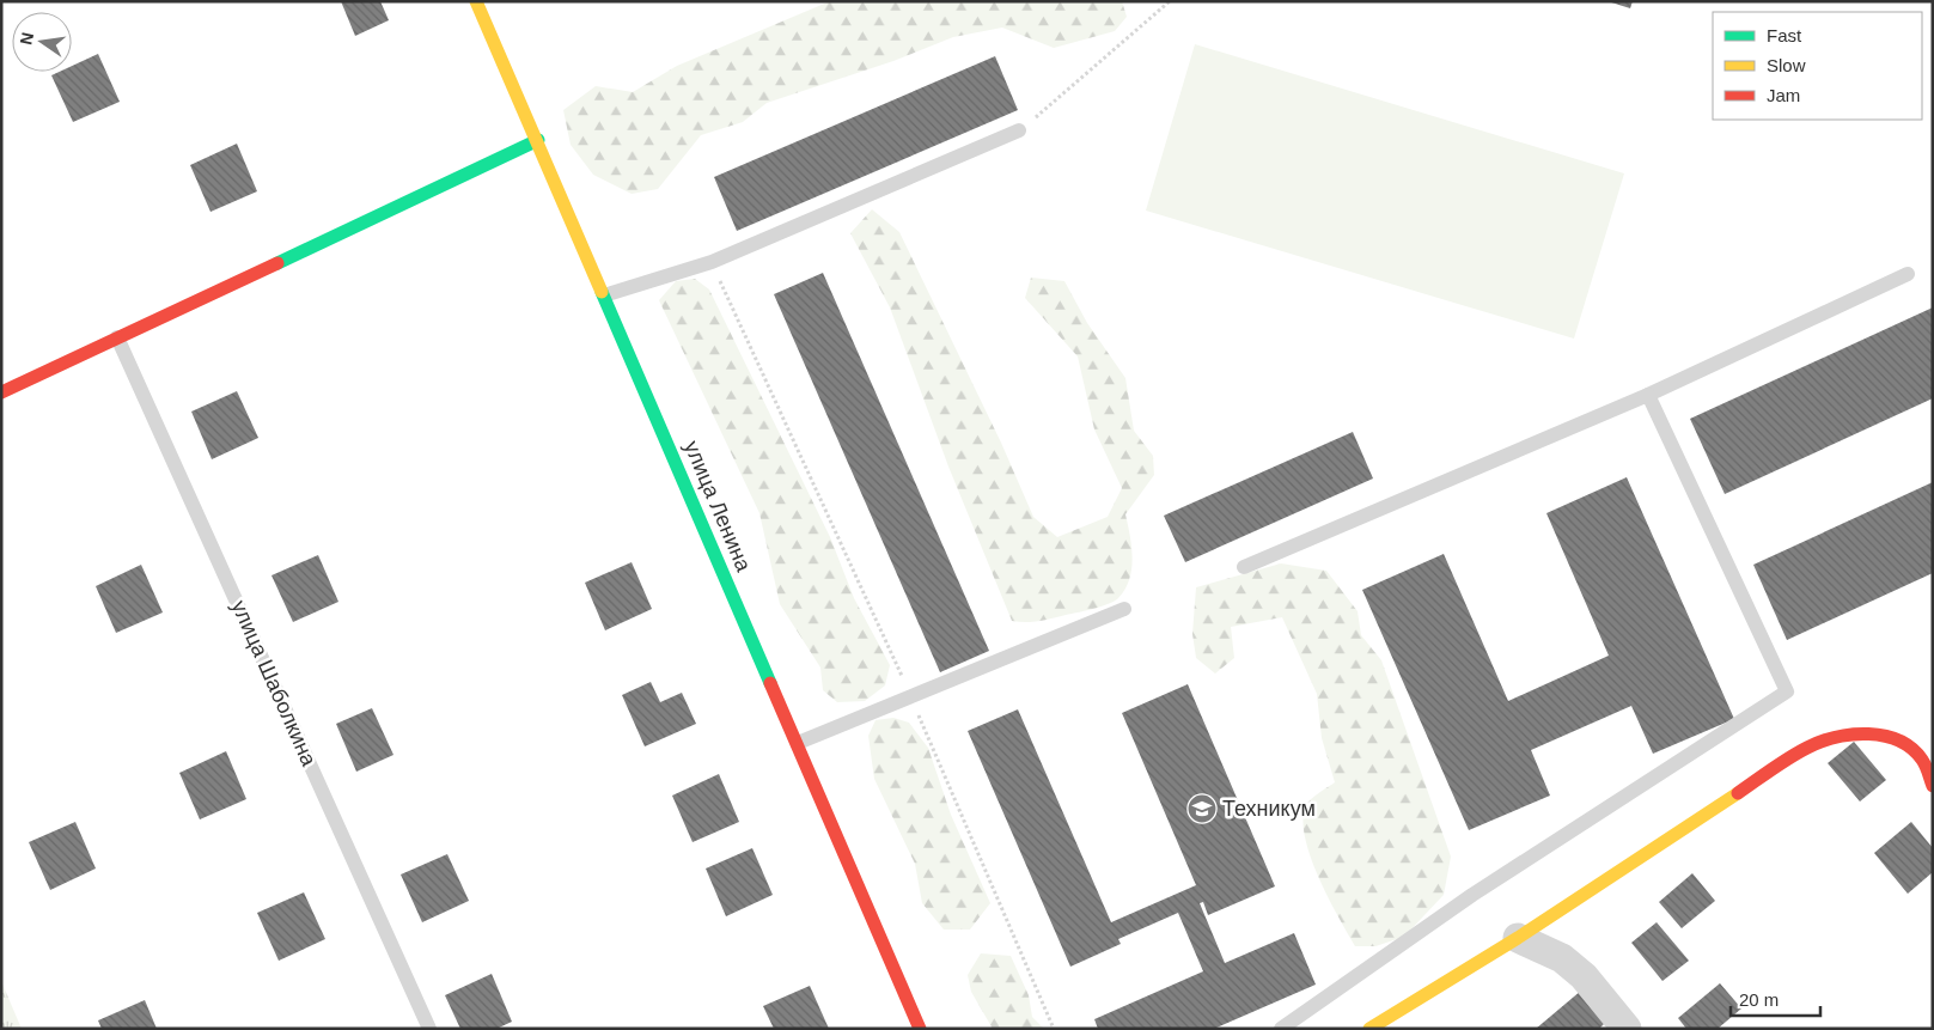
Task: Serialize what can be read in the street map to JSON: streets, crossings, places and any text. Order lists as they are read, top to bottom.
{
  "streets": {
    "street": ["улица Ленина"],
    "lane": ["улица Шаболкина"]
  },
  "places": {
    "school or university": ["Техникум"]
  },
  "legend": ["Fast", "Slow", "Jam"],
  "scale_bar": "20 m",
  "north": "left"
}
